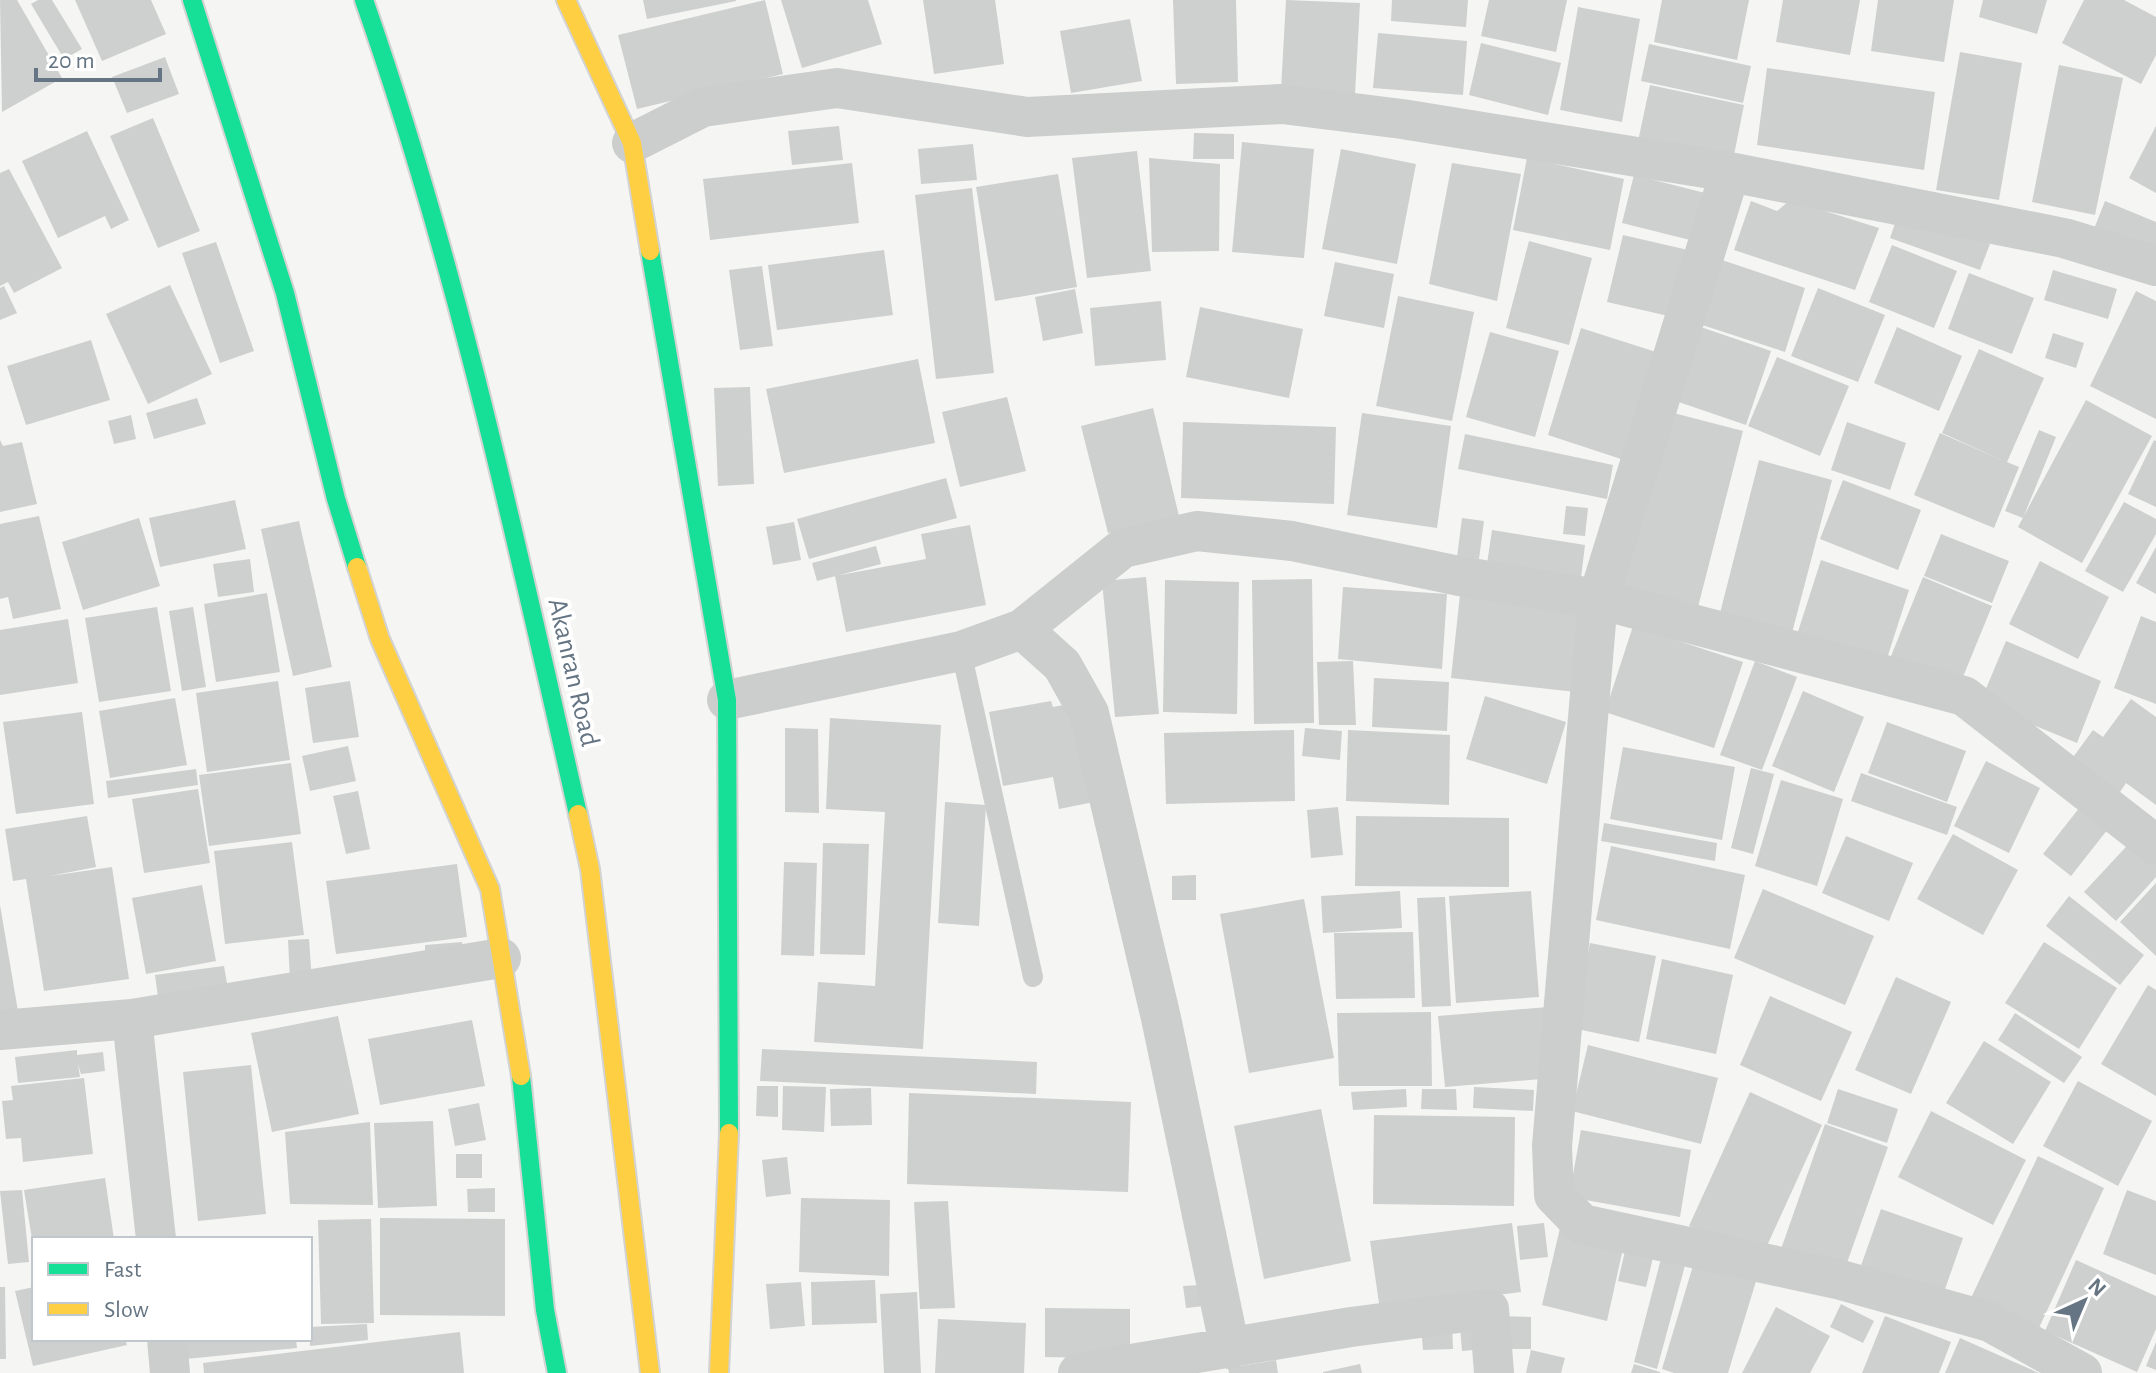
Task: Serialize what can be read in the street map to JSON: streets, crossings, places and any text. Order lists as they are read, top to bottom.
{
  "streets": {
    "main road": ["Akanran Road"]
  },
  "legend": ["Fast", "Slow"],
  "scale_bar": "20 m",
  "north": "top right"
}
